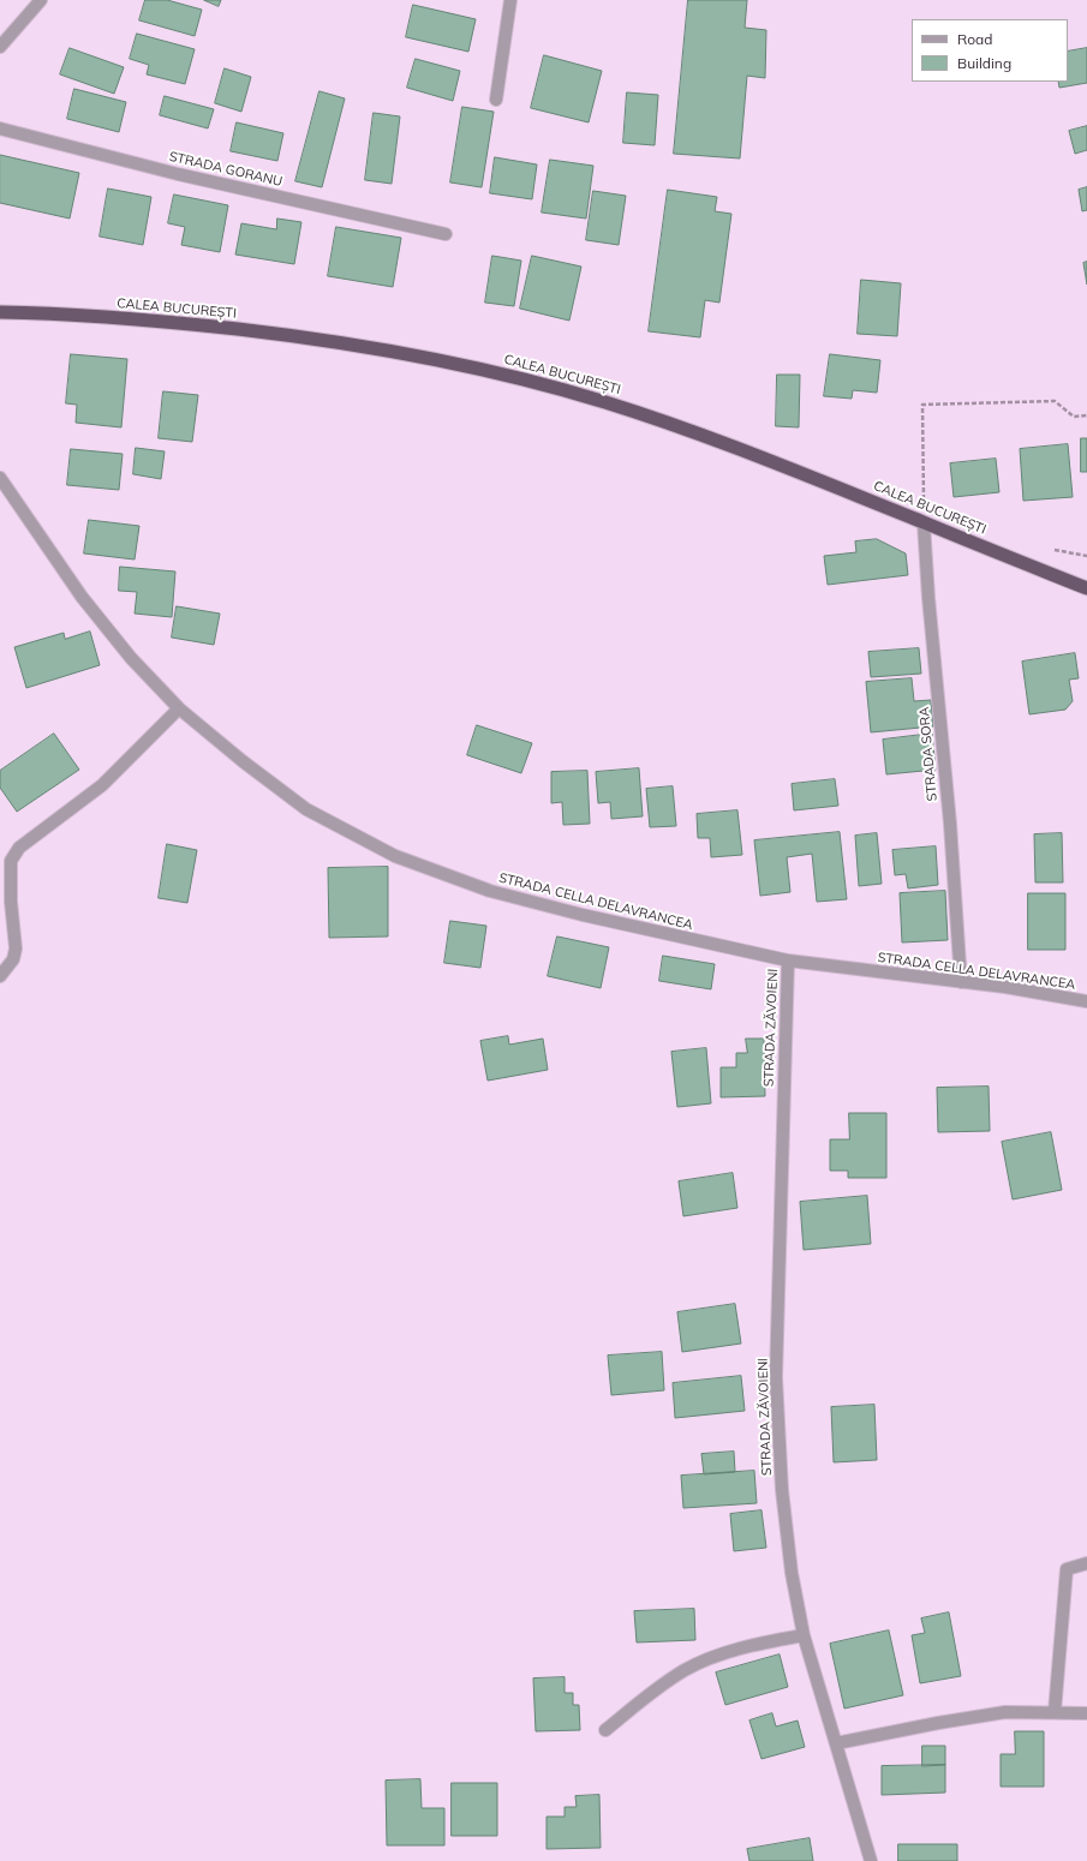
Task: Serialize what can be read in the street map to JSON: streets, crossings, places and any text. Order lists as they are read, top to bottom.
{
  "streets": {
    "highway": ["CALEA BUCUREȘTI"],
    "street": [
      "STRADA GORANU",
      "STRADA SORA",
      "STRADA CELLA DELAVRANCEA",
      "STRADA ZĂVOIENI"
    ]
  },
  "crossings": [
    ["CALEA BUCUREȘTI", "STRADA SORA"],
    ["STRADA SORA", "STRADA CELLA DELAVRANCEA"],
    ["STRADA CELLA DELAVRANCEA", "STRADA ZĂVOIENI"]
  ],
  "legend": ["Road", "Building"]
}
